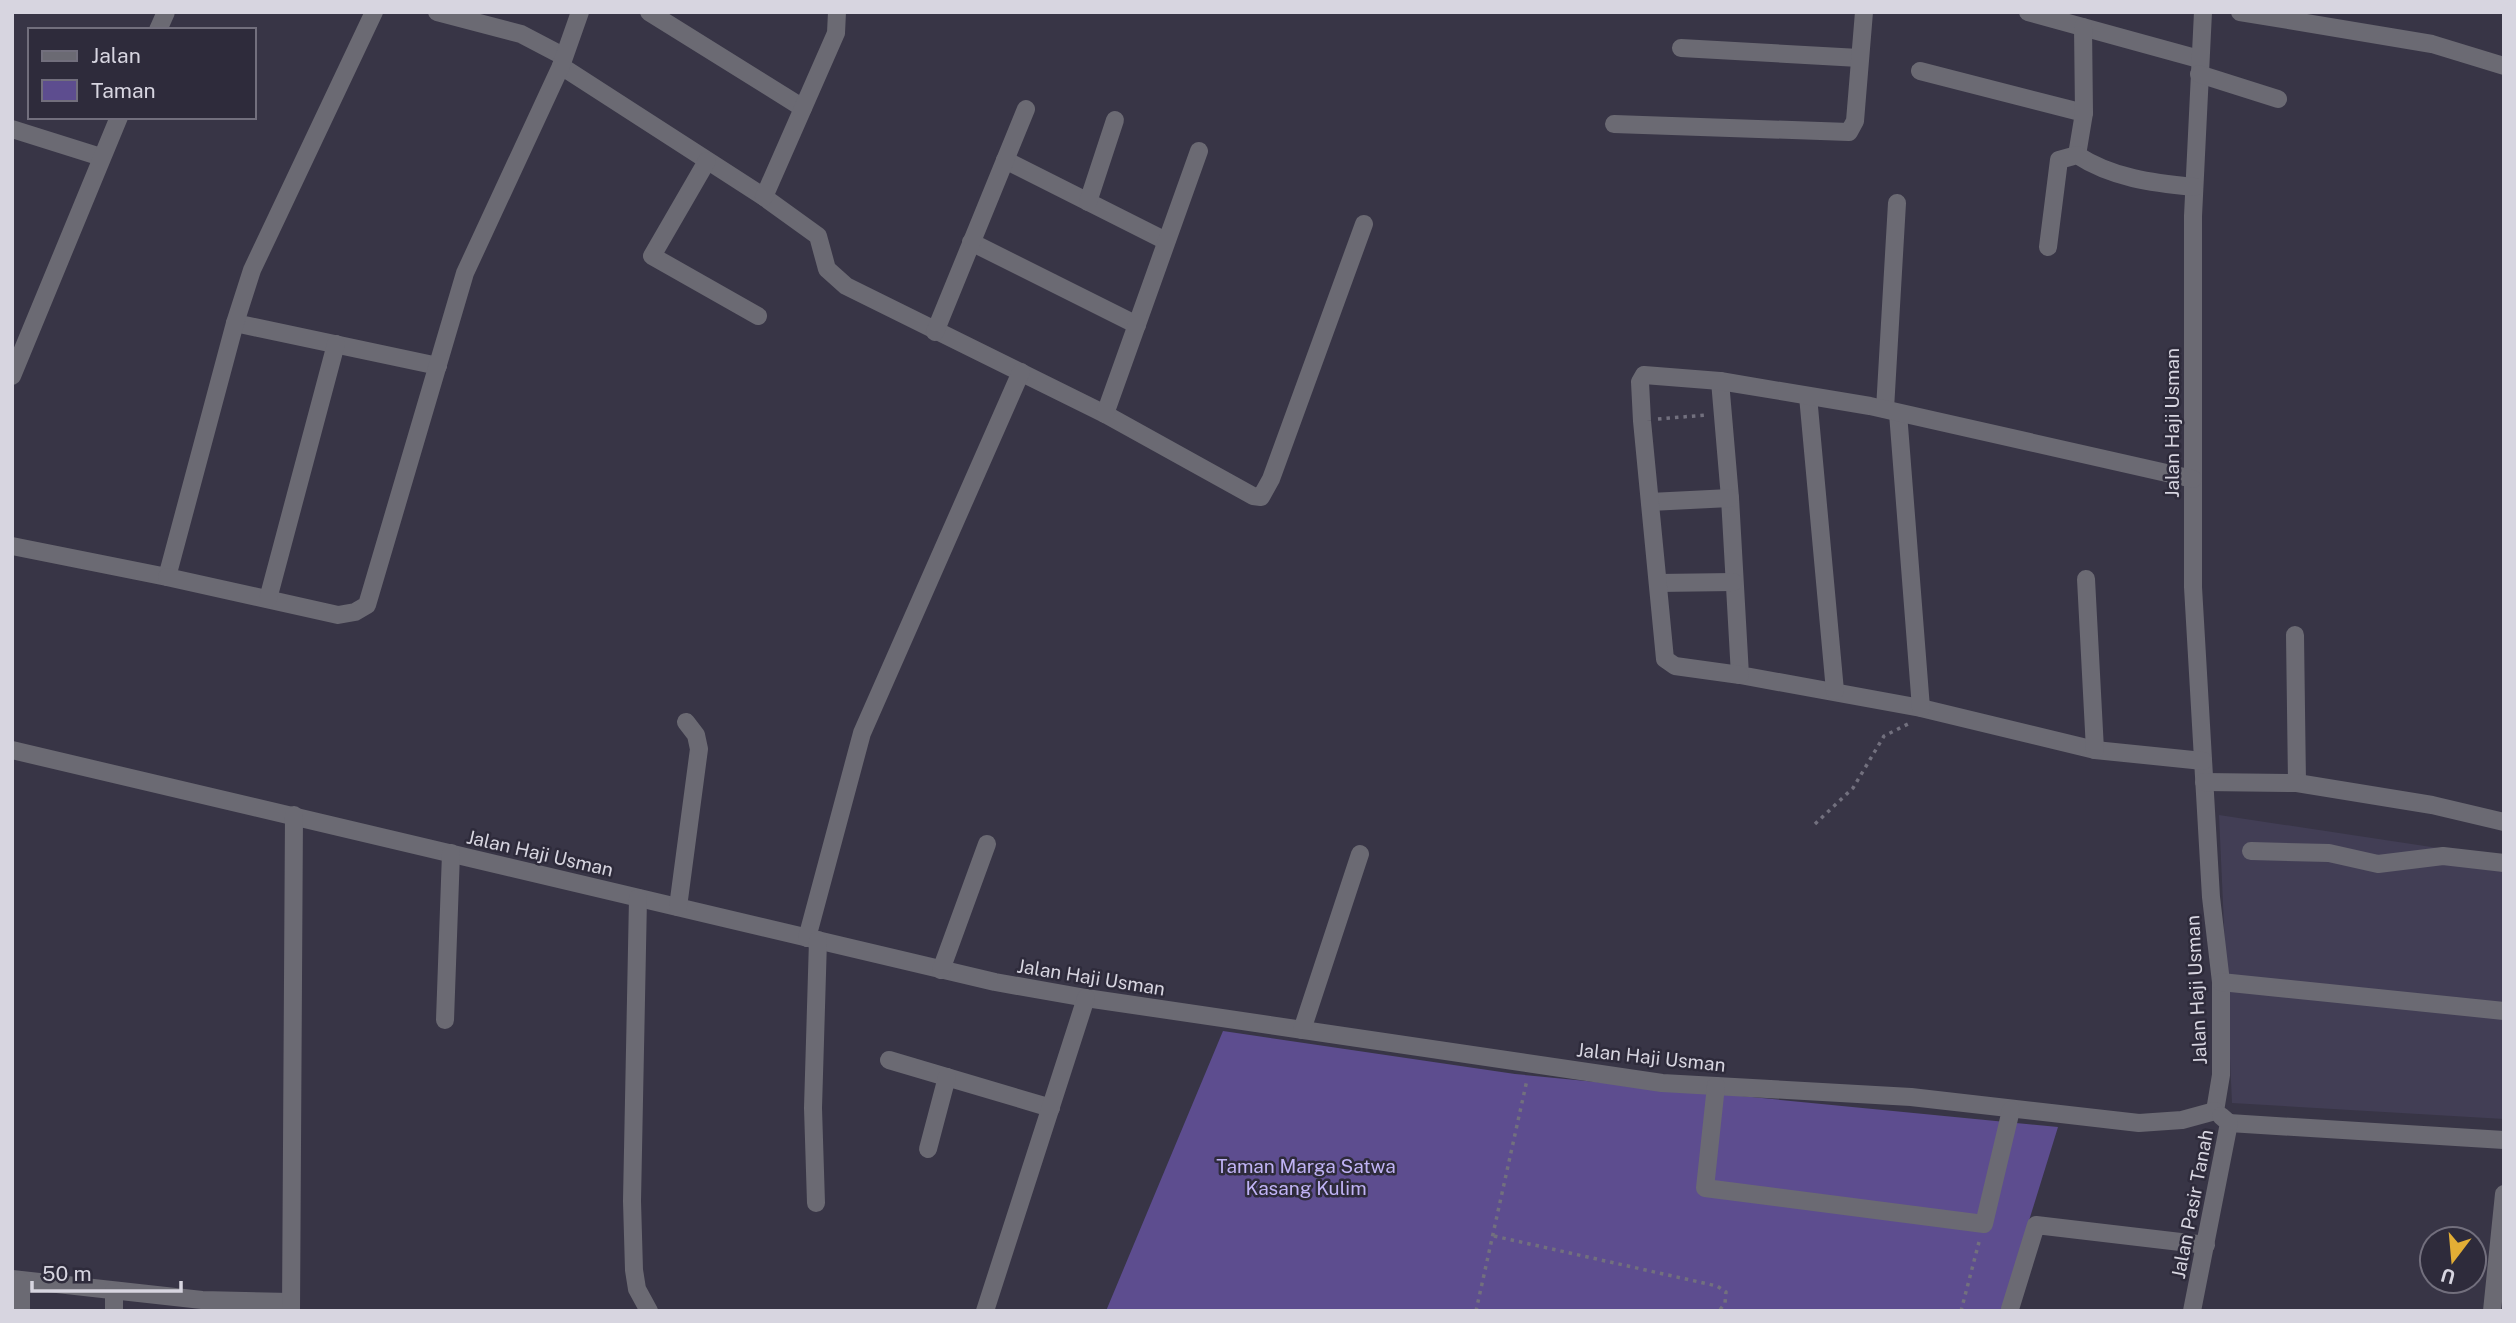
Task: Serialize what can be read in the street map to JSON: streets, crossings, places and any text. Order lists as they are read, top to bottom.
{
  "streets": {
    "street": ["Jalan Haji Usman", "Jalan Pasir Tanah"]
  },
  "crossings": [
    ["Jalan Haji Usman", "Jalan Pasir Tanah"]
  ],
  "parks": ["Taman Marga Satwa Kasang Kulim"],
  "legend": ["Jalan", "Taman"],
  "scale_bar": "50 m",
  "north": "bottom"
}
